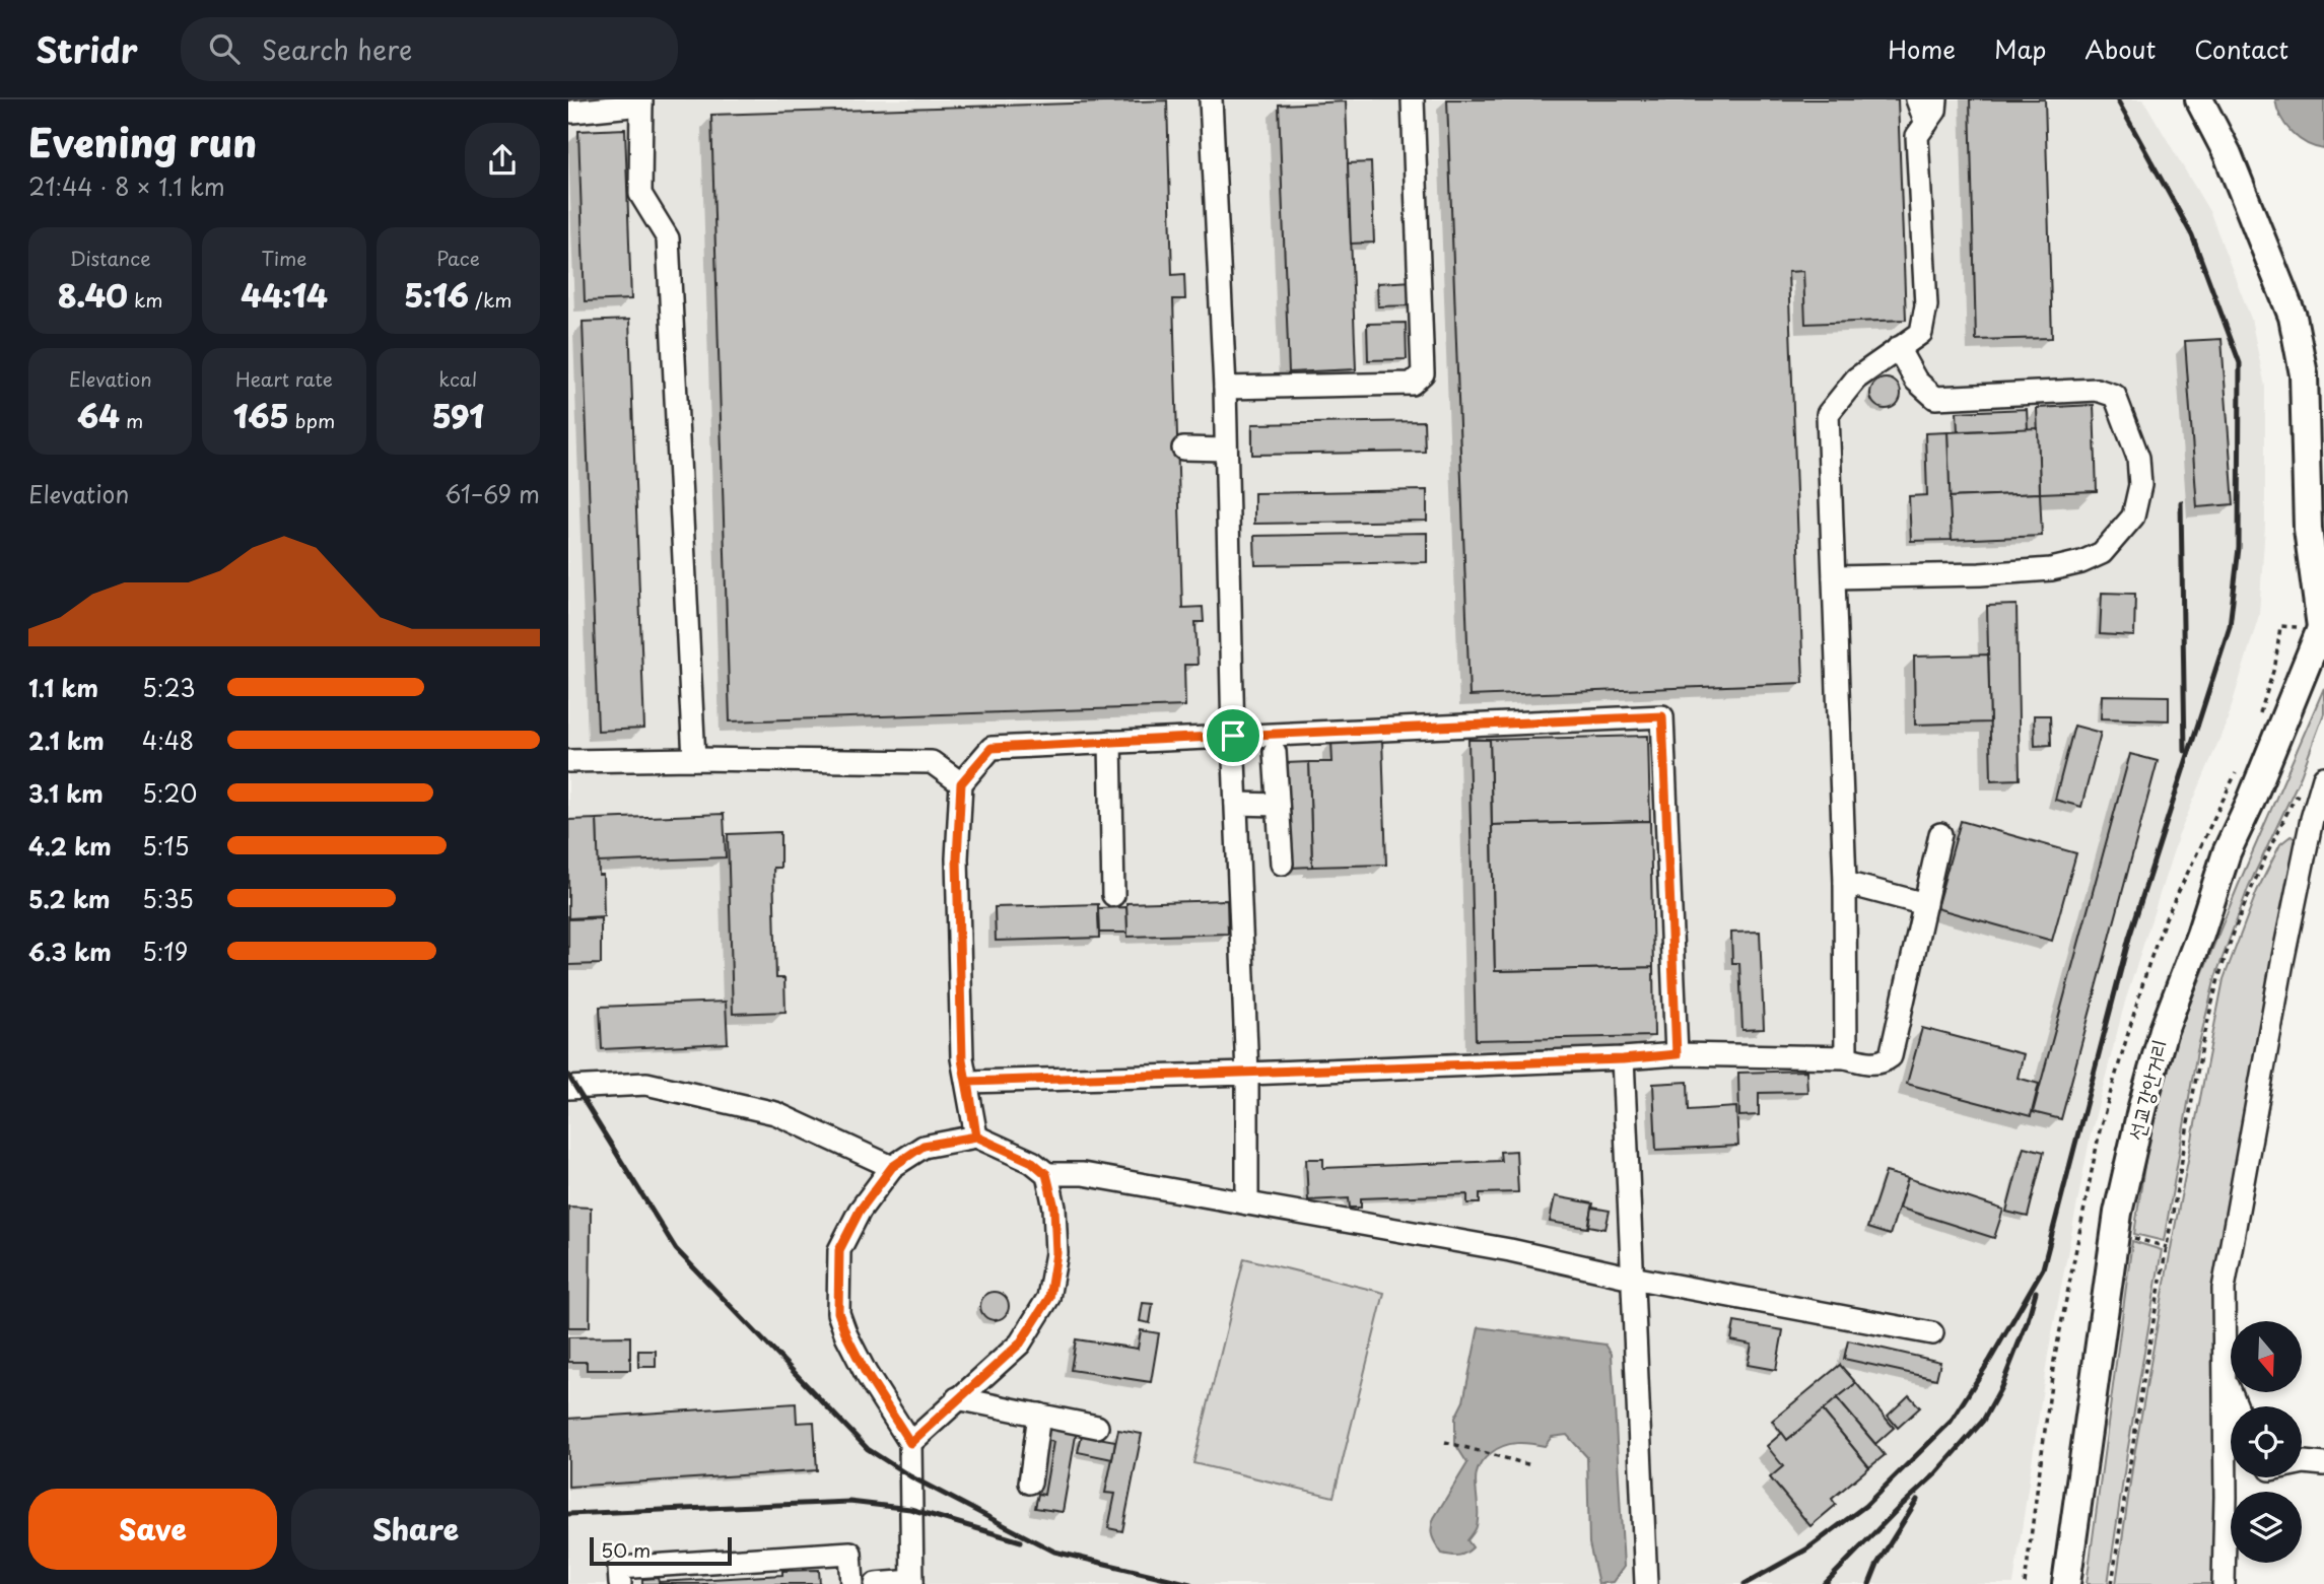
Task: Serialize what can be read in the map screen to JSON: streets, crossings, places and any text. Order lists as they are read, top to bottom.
{
  "streets": {
    "main road": ["선교강안거리"]
  },
  "scale_bar": "50 m",
  "north": "bottom",
  "page": {
    "header": "Stridr",
    "search": "Search here",
    "nav": [
      "Home",
      "Map",
      "About",
      "Contact"
    ],
    "heading": ["Evening run", "21:44 · 8 × 1.1 km"],
    "stats": [
      ["Distance", "8.40 km"],
      ["Time", "44:14"],
      ["Pace", "5:16 /km"],
      ["Elevation", "64 m"],
      ["Heart rate", "165 bpm"],
      ["kcal", "591"]
    ],
    "chart": ["Elevation", "61–69 m"],
    "list": [
      {
        "name": "1.1 km",
        "note": "5:23"
      },
      {
        "name": "2.1 km",
        "note": "4:48"
      },
      {
        "name": "3.1 km",
        "note": "5:20"
      },
      {
        "name": "4.2 km",
        "note": "5:15"
      },
      {
        "name": "5.2 km",
        "note": "5:35"
      },
      {
        "name": "6.3 km",
        "note": "5:19"
      }
    ],
    "buttons": ["Save", "Share"],
    "scale": "50 m"
  }
}
